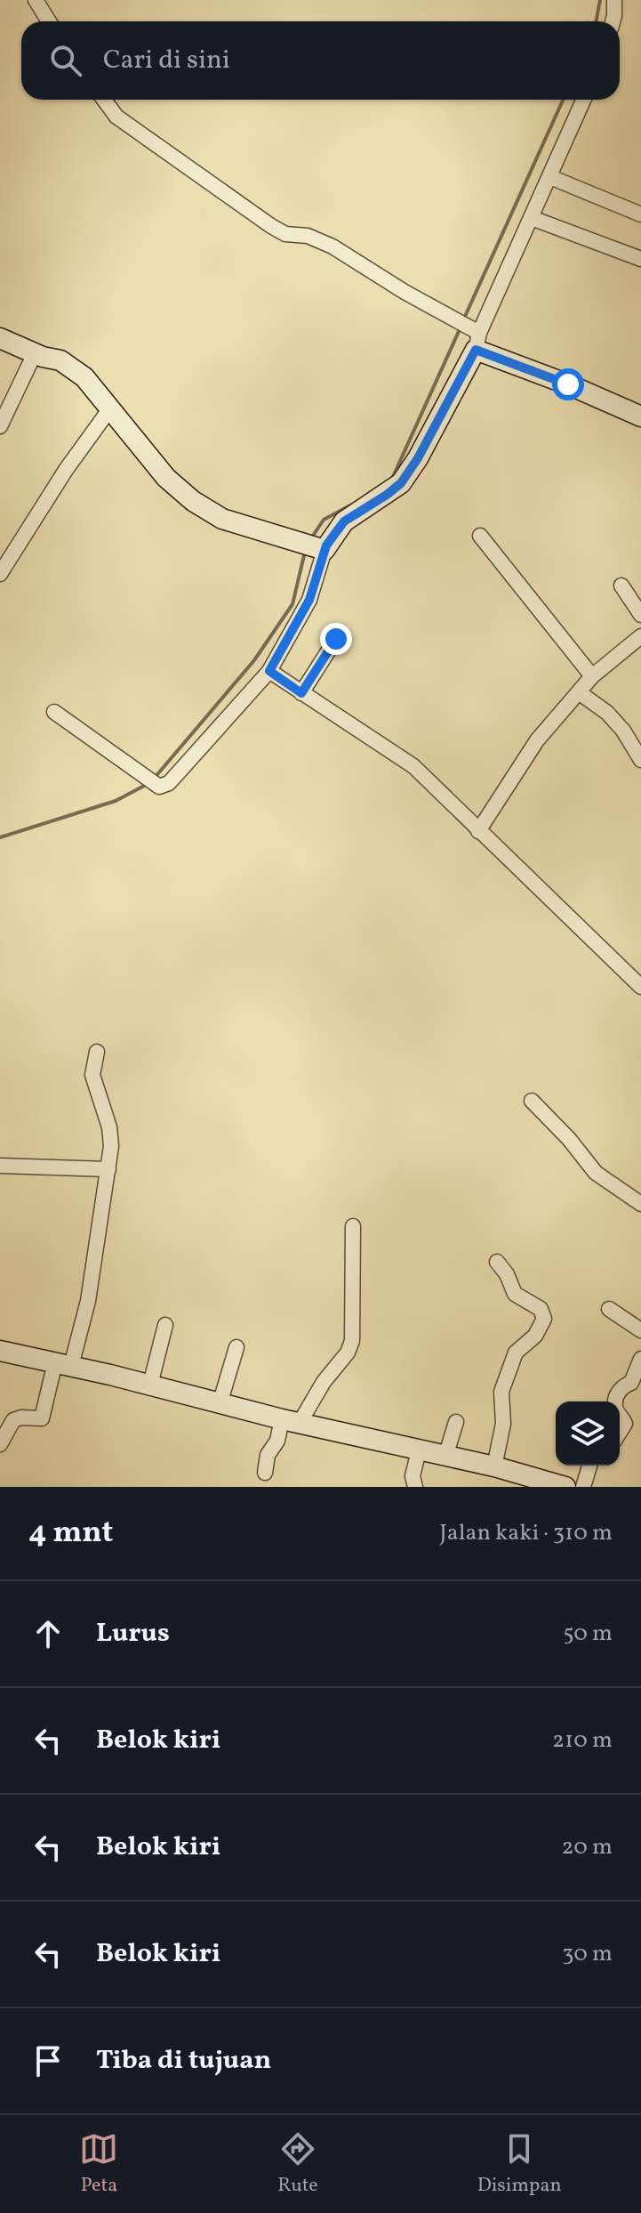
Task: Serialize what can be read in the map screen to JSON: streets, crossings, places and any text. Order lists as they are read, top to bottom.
{
  "page": {
    "search": "Cari di sini",
    "heading": ["4 mnt", "Jalan kaki · 310 m"],
    "list": [
      ["Lurus", "50 m"],
      ["Belok kiri", "210 m"],
      ["Belok kiri", "20 m"],
      ["Belok kiri", "30 m"],
      "Tiba di tujuan"
    ],
    "nav": ["Peta", "Rute", "Disimpan"]
  }
}
